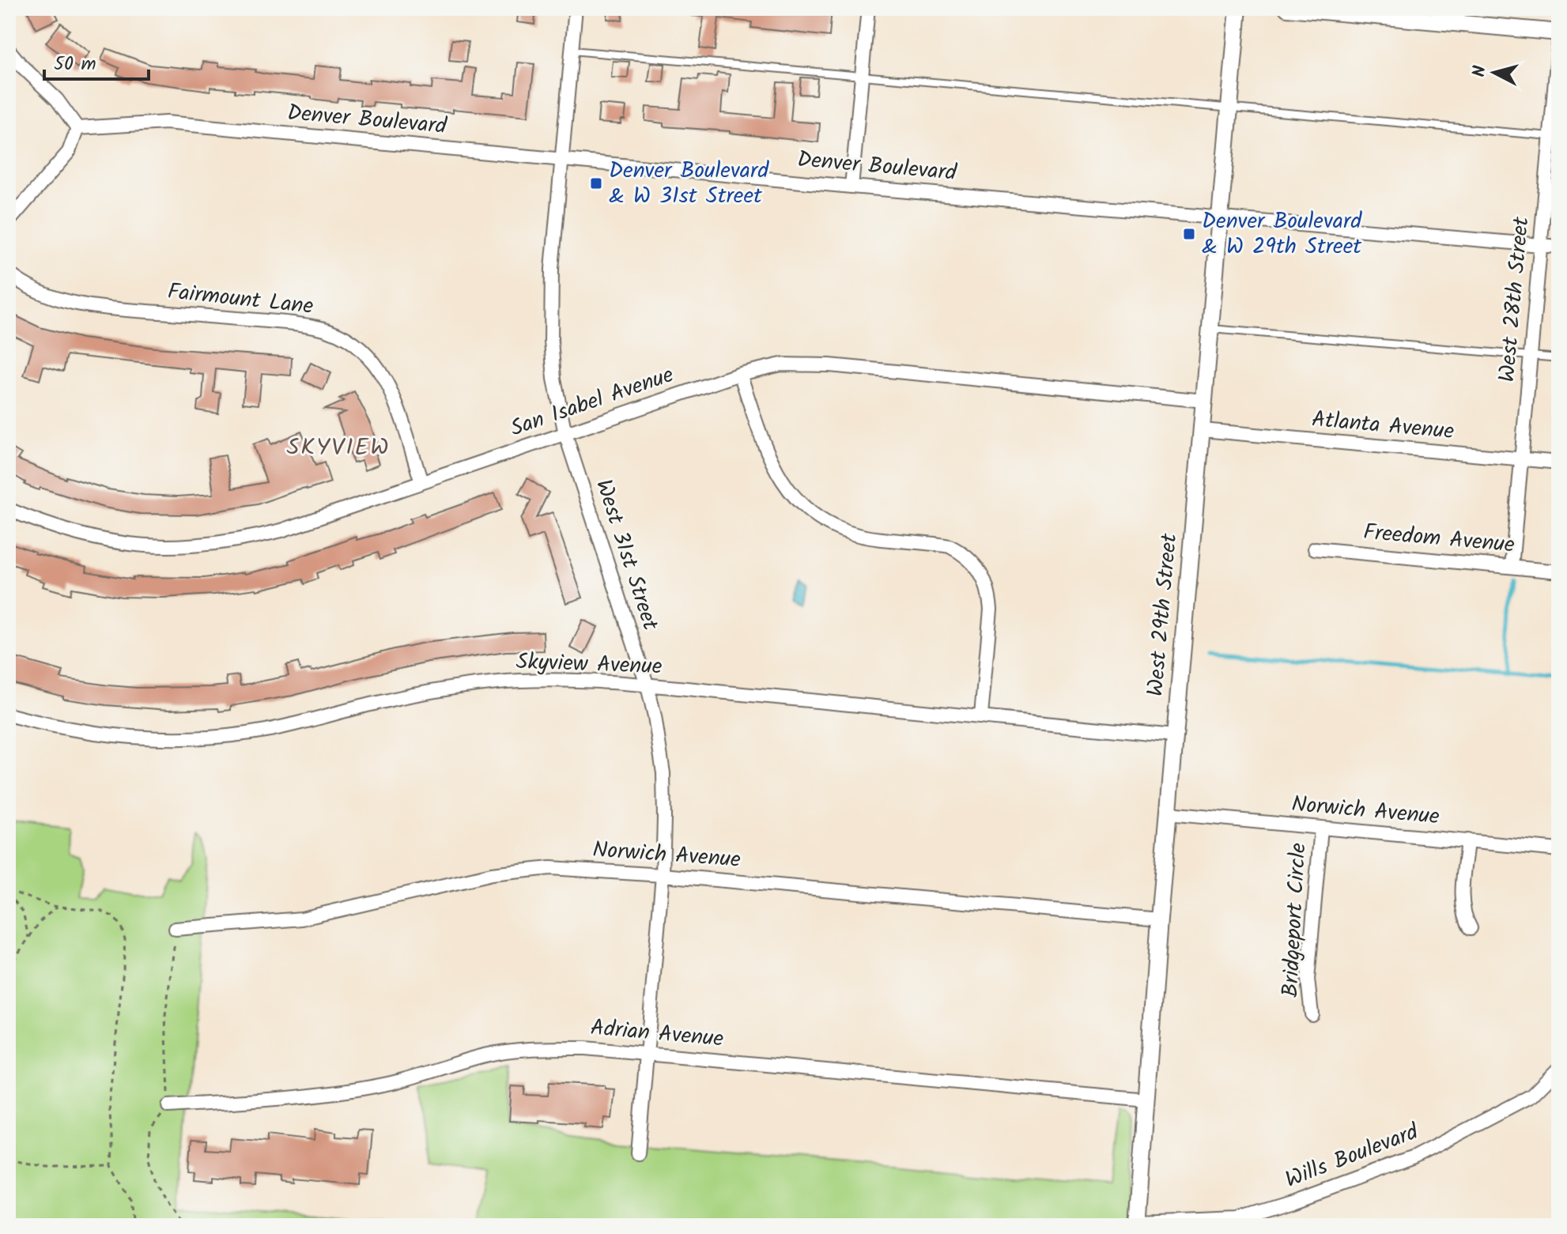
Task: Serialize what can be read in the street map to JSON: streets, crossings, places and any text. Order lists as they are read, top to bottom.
{
  "streets": {
    "street": [
      "Denver Boulevard",
      "Fairmount Lane",
      "West 28th Street",
      "San Isabel Avenue",
      "Atlanta Avenue",
      "Freedom Avenue",
      "West 31st Street",
      "West 29th Street",
      "Skyview Avenue",
      "Norwich Avenue",
      "Bridgeport Circle",
      "Adrian Avenue",
      "Wills Boulevard"
    ]
  },
  "crossings": [
    ["Denver Boulevard", "West 28th Street"],
    ["Denver Boulevard", "West 31st Street"],
    ["Denver Boulevard", "West 29th Street"],
    ["Fairmount Lane", "San Isabel Avenue"],
    ["West 28th Street", "Atlanta Avenue"],
    ["West 28th Street", "Freedom Avenue"],
    ["San Isabel Avenue", "West 31st Street"],
    ["San Isabel Avenue", "West 29th Street"],
    ["Atlanta Avenue", "West 29th Street"],
    ["West 31st Street", "Skyview Avenue"],
    ["West 31st Street", "Norwich Avenue"],
    ["West 31st Street", "Adrian Avenue"],
    ["West 29th Street", "Skyview Avenue"],
    ["West 29th Street", "Norwich Avenue"],
    ["West 29th Street", "Adrian Avenue"],
    ["West 29th Street", "Wills Boulevard"],
    ["Norwich Avenue", "Bridgeport Circle"]
  ],
  "districts": ["SKYVIEW"],
  "places": {
    "transit": ["Denver Boulevard & W 31st Street", "Denver Boulevard & W 29th Street"]
  },
  "scale_bar": "50 m",
  "north": "left"
}
